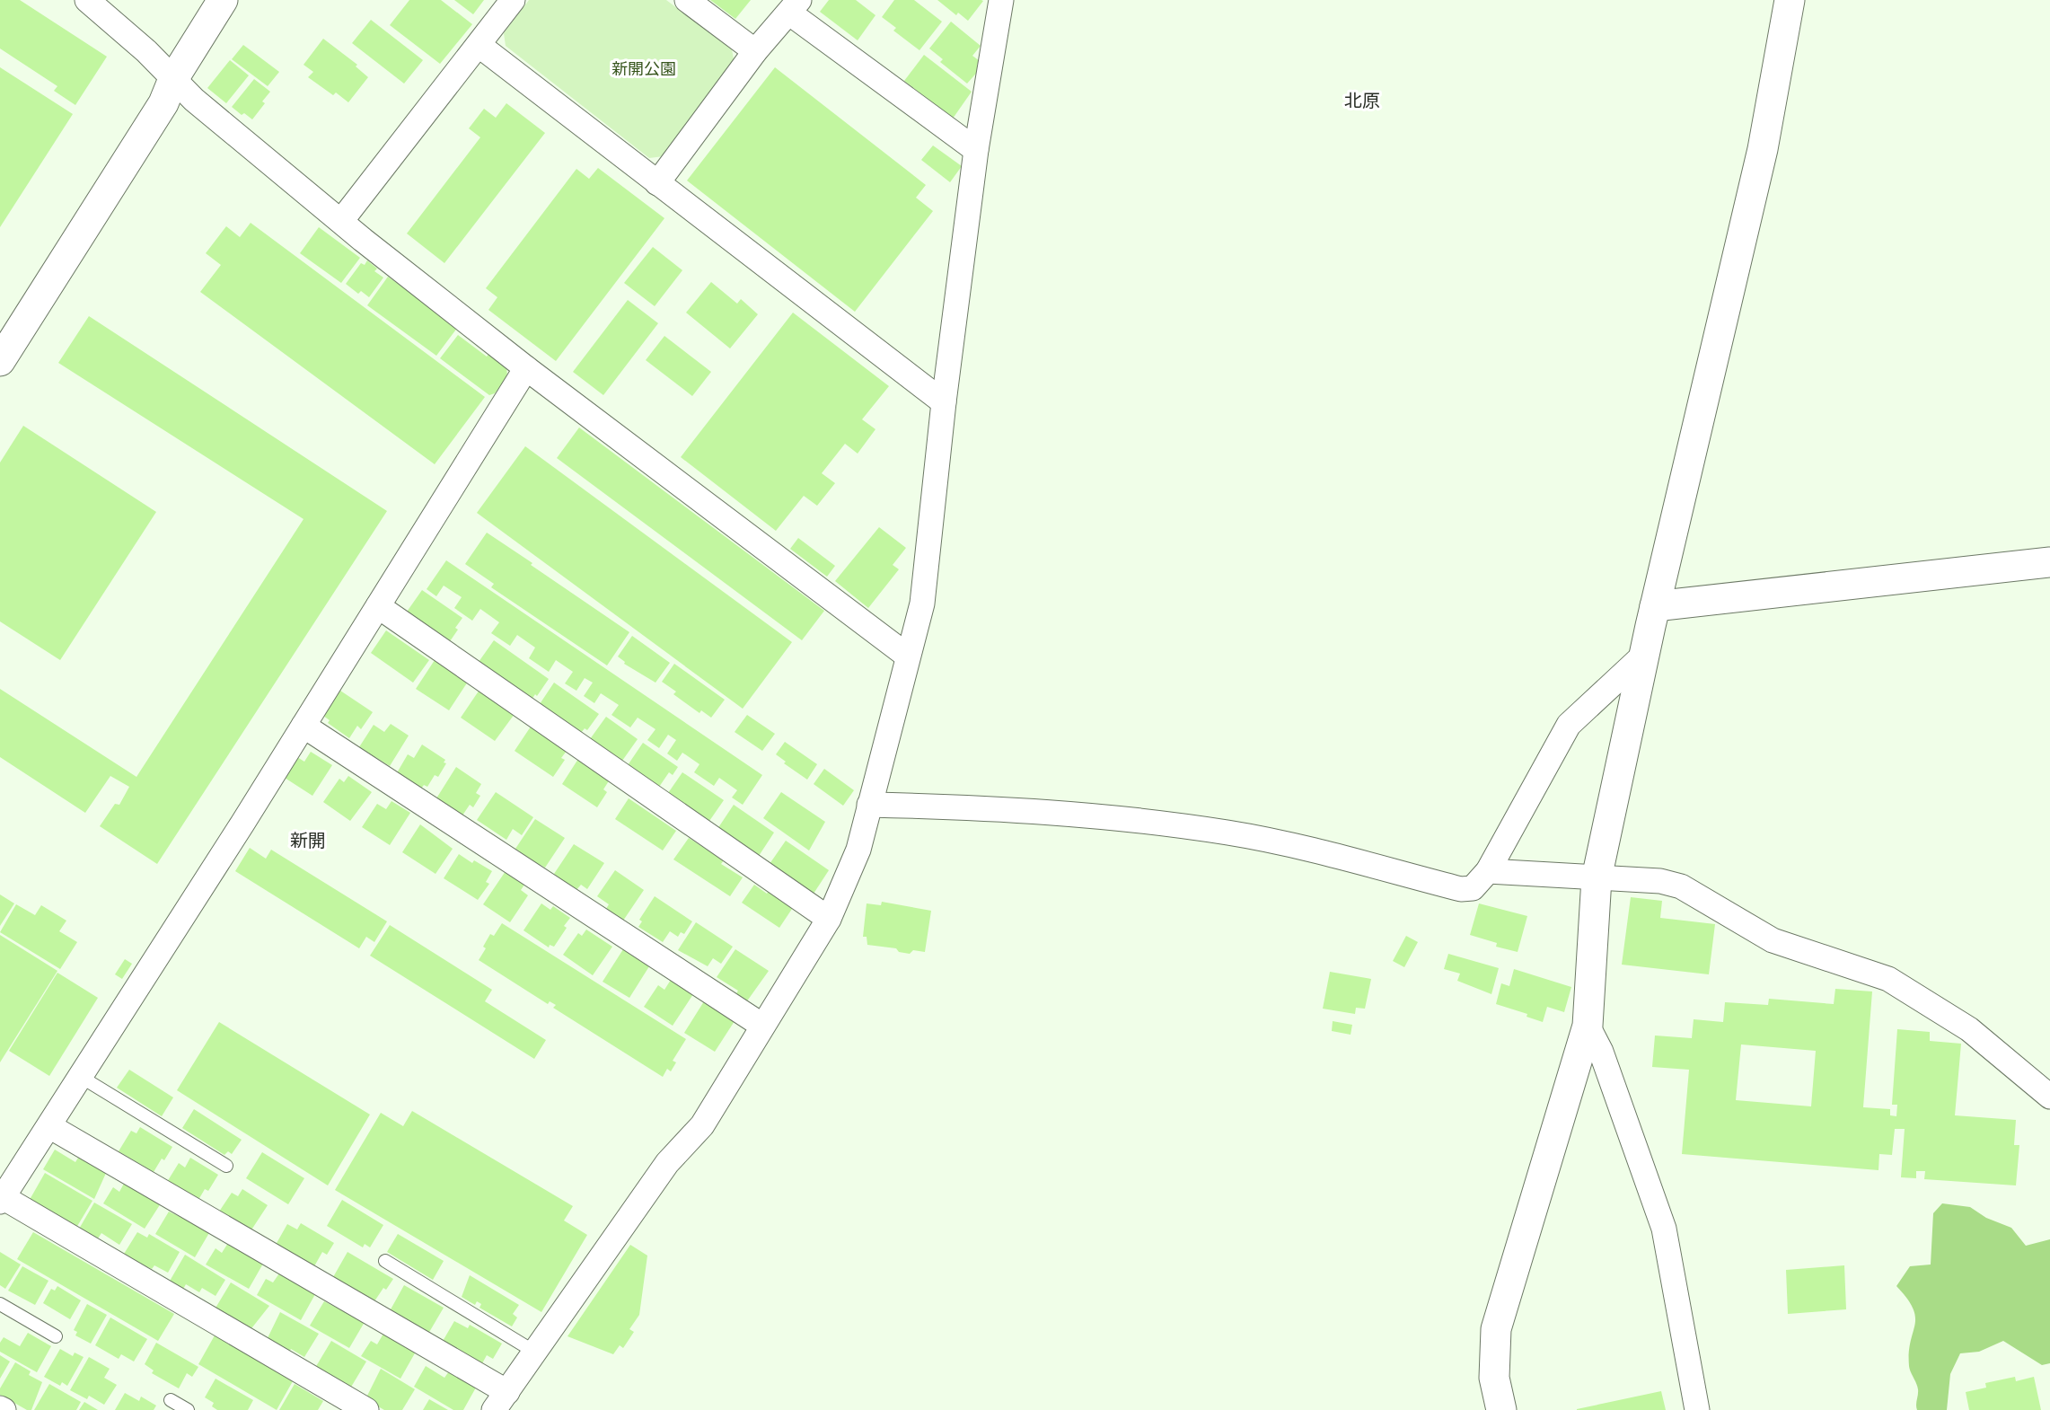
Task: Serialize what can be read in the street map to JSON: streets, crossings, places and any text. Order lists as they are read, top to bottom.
{
  "districts": ["北原", "新開"],
  "parks": ["新開公園"]
}
